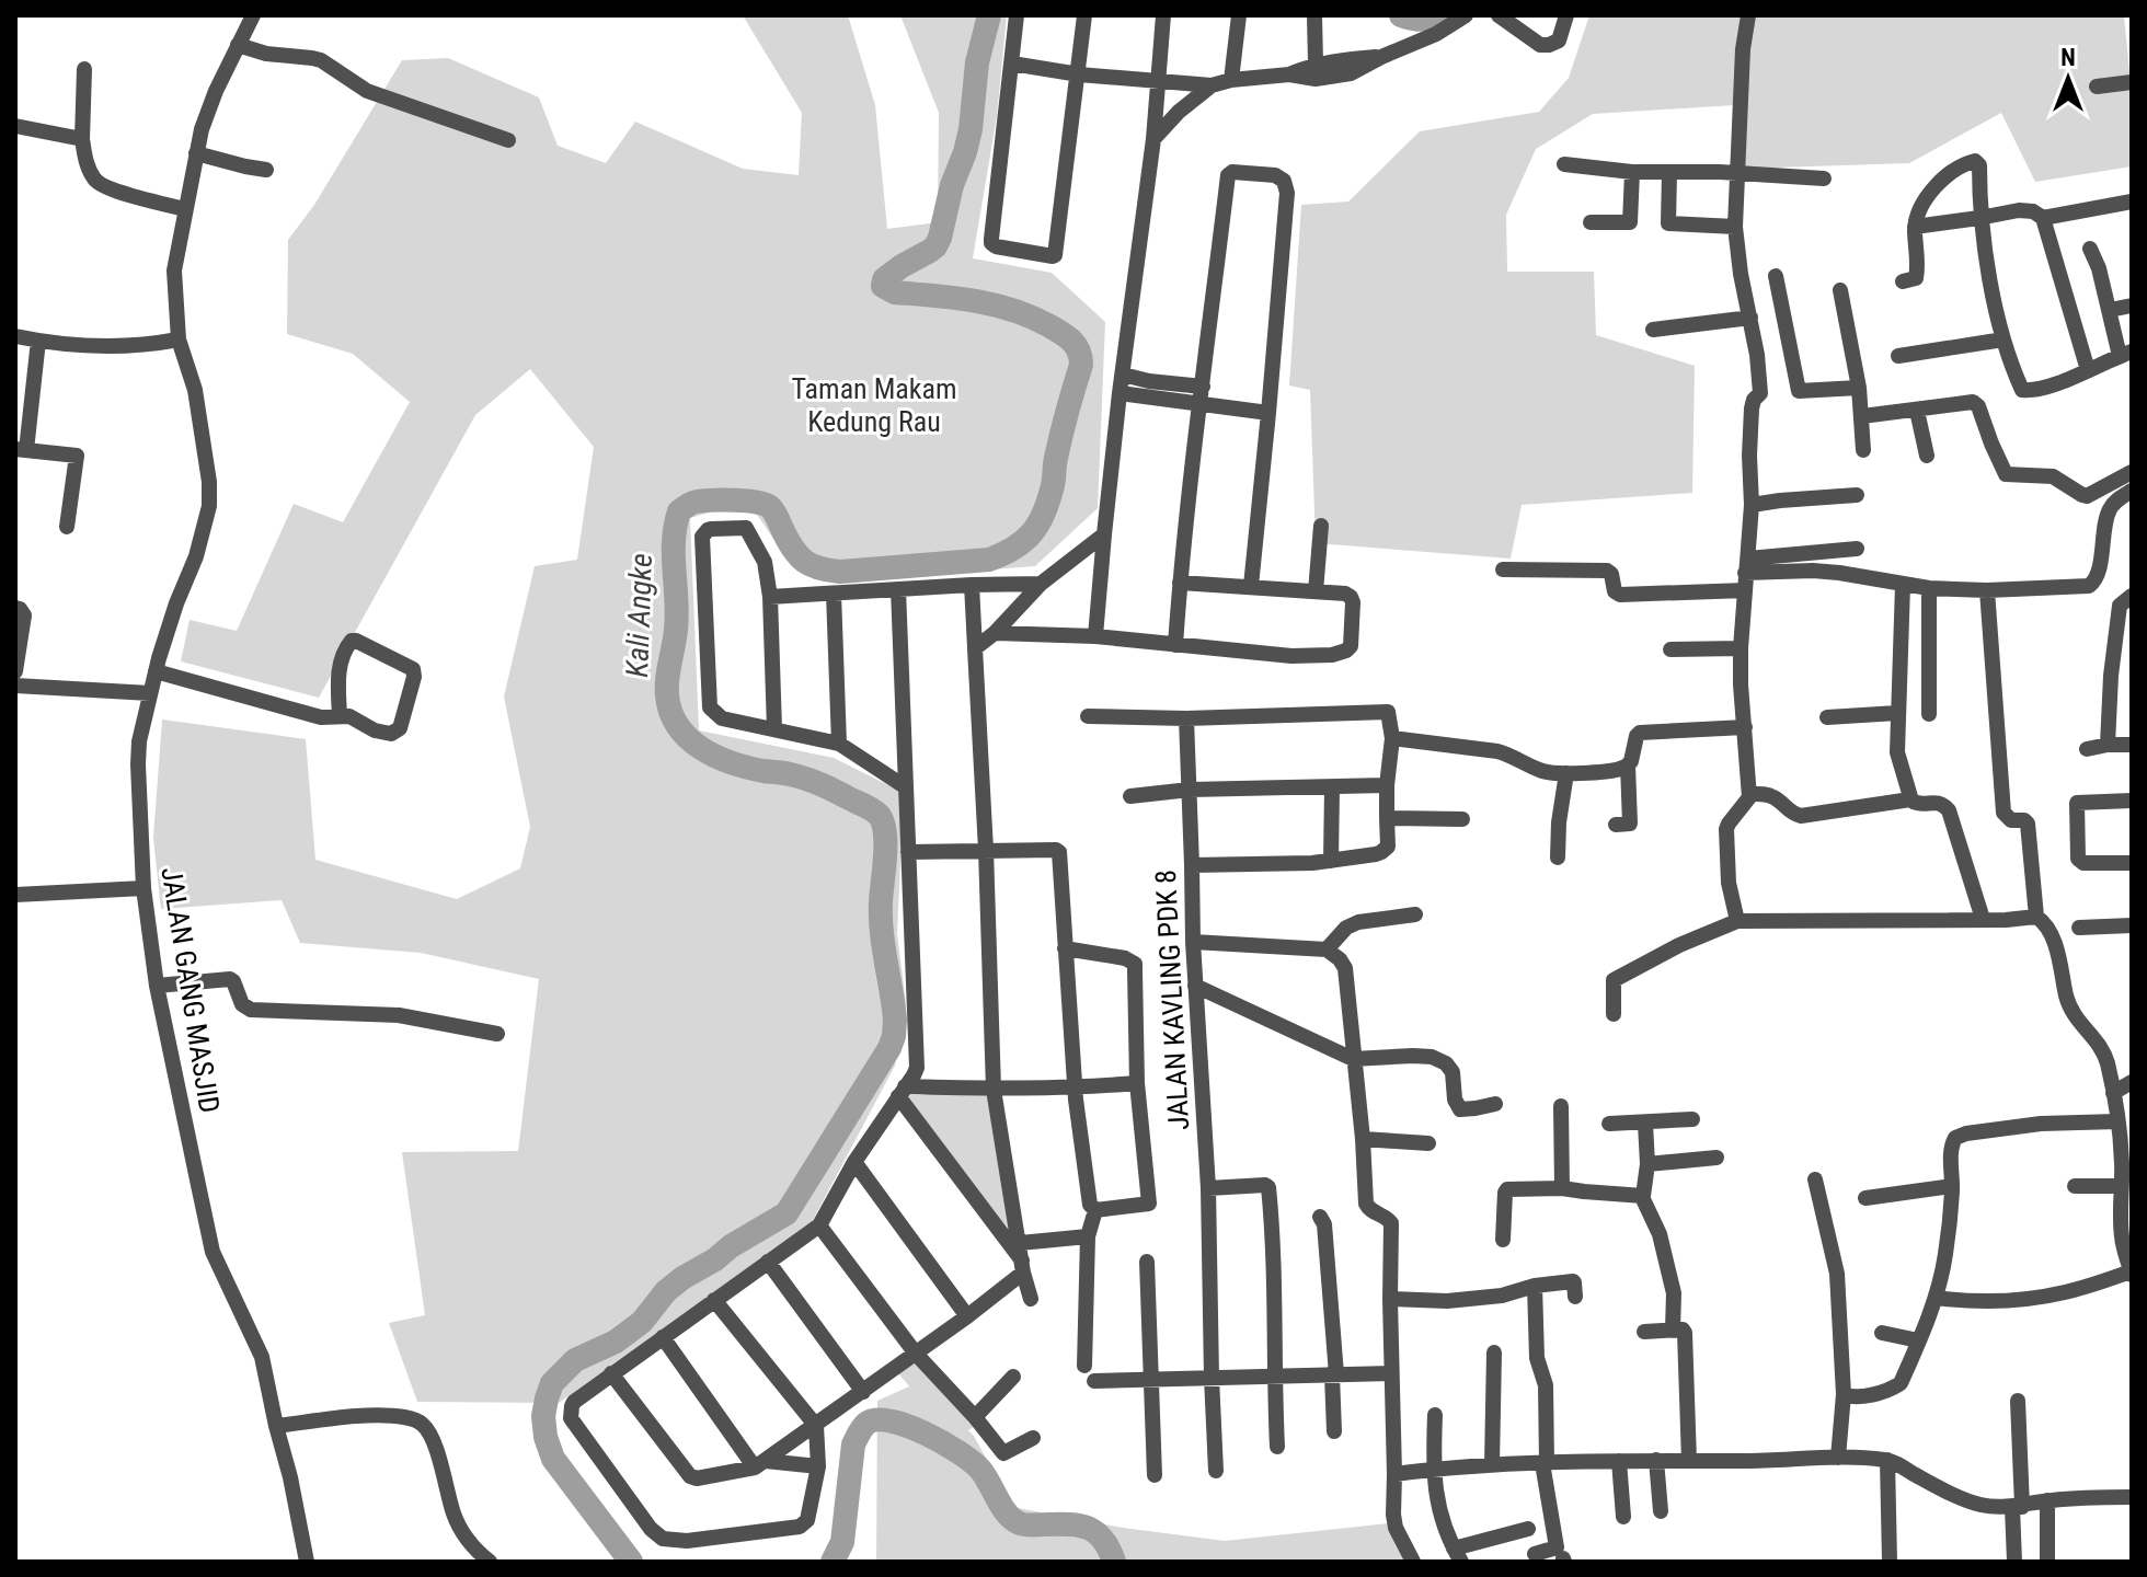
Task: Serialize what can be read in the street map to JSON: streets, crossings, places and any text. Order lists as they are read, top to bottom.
{
  "streets": {
    "street": ["JALAN GANG MASJID", "JALAN KAVLING PDK 8"]
  },
  "water": ["Kali Angke"],
  "parks": ["Taman Makam Kedung Rau"],
  "north": "top"
}
